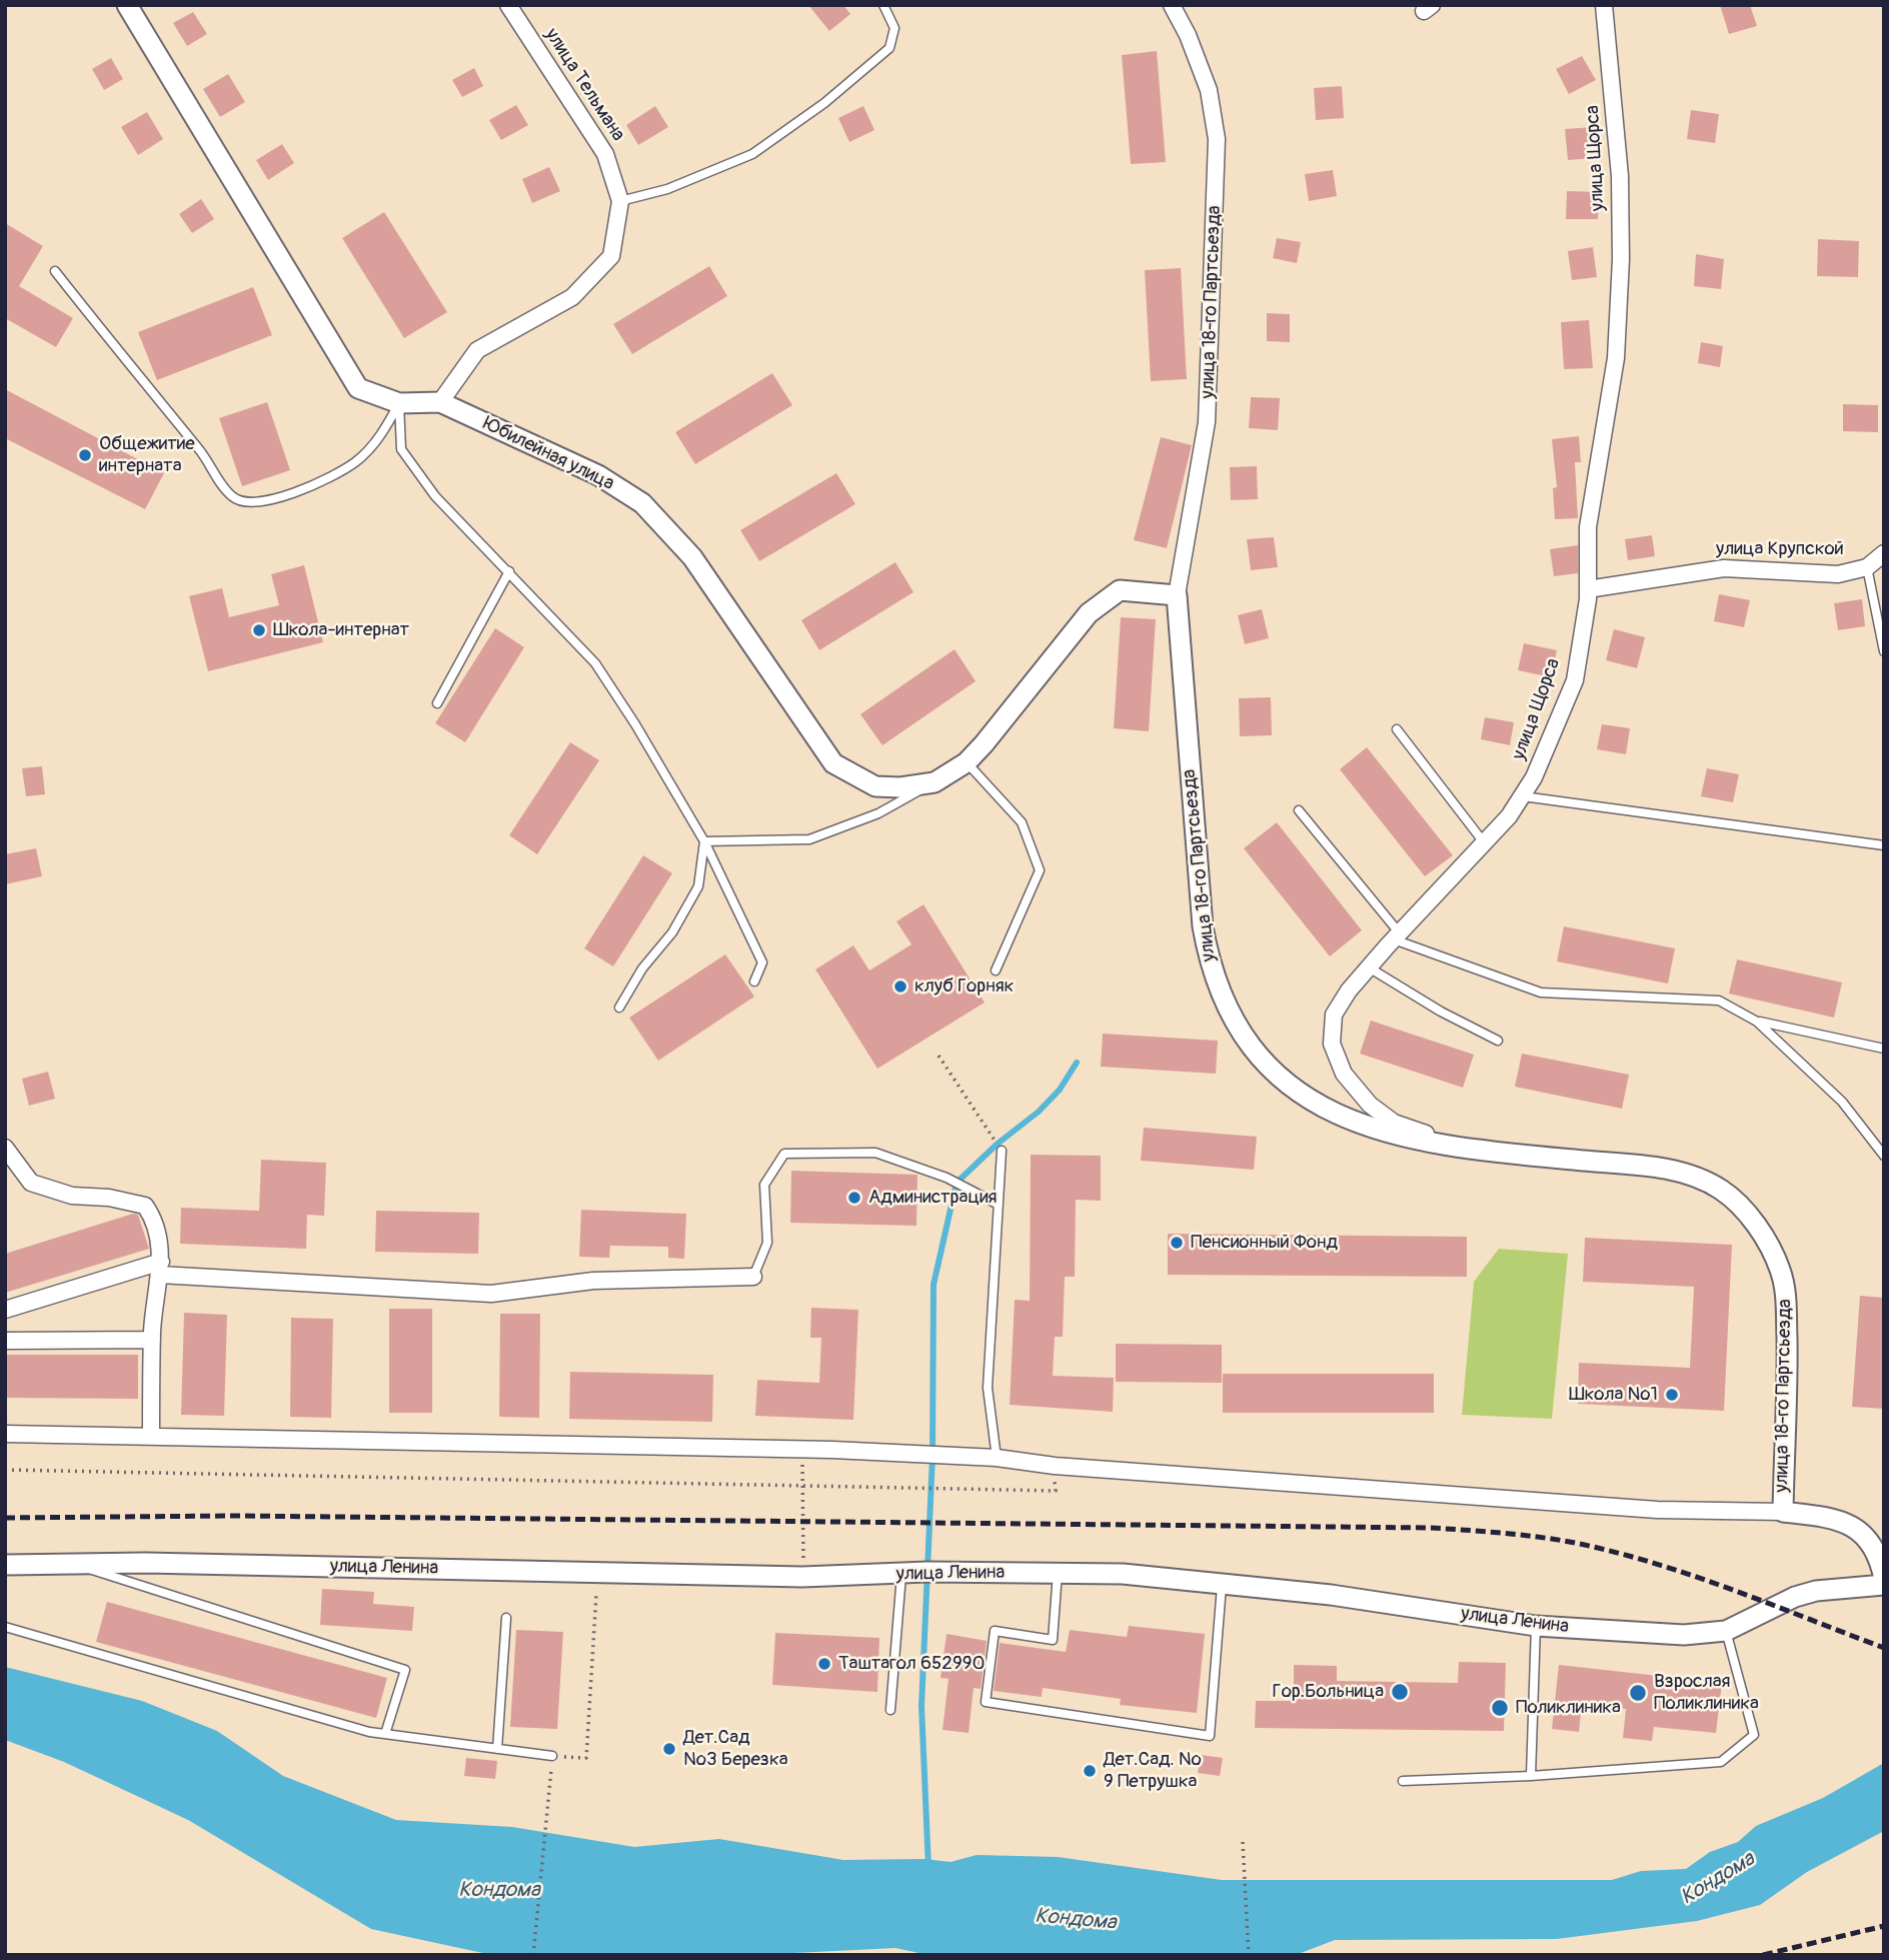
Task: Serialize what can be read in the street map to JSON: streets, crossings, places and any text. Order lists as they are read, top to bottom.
{
  "streets": {
    "street": [
      "улица Тельмана",
      "улица Щорса",
      "улица 18-го Партсьезда",
      "Юбилейная улица",
      "улица Крупской",
      "улица Ленина"
    ]
  },
  "crossings": [
    ["улица Тельмана", "Юбилейная улица"],
    ["улица Щорса", "улица 18-го Партсьезда"],
    ["улица Щорса", "улица Крупской"],
    ["улица 18-го Партсьезда", "Юбилейная улица"]
  ],
  "water": ["Кондома"],
  "places": [
    "Общежитие интерната",
    "Школа-интернат",
    "клуб Горняк",
    "Администрация",
    "Пенсионный Фонд",
    "Школа №1",
    "Таштагол 652990",
    "Гор.Больница",
    "Взрослая Поликлиника",
    "Поликлиника",
    "Дет.Сад №3 Березка",
    "Дет.Сад. № 9 Петрушка"
  ]
}
